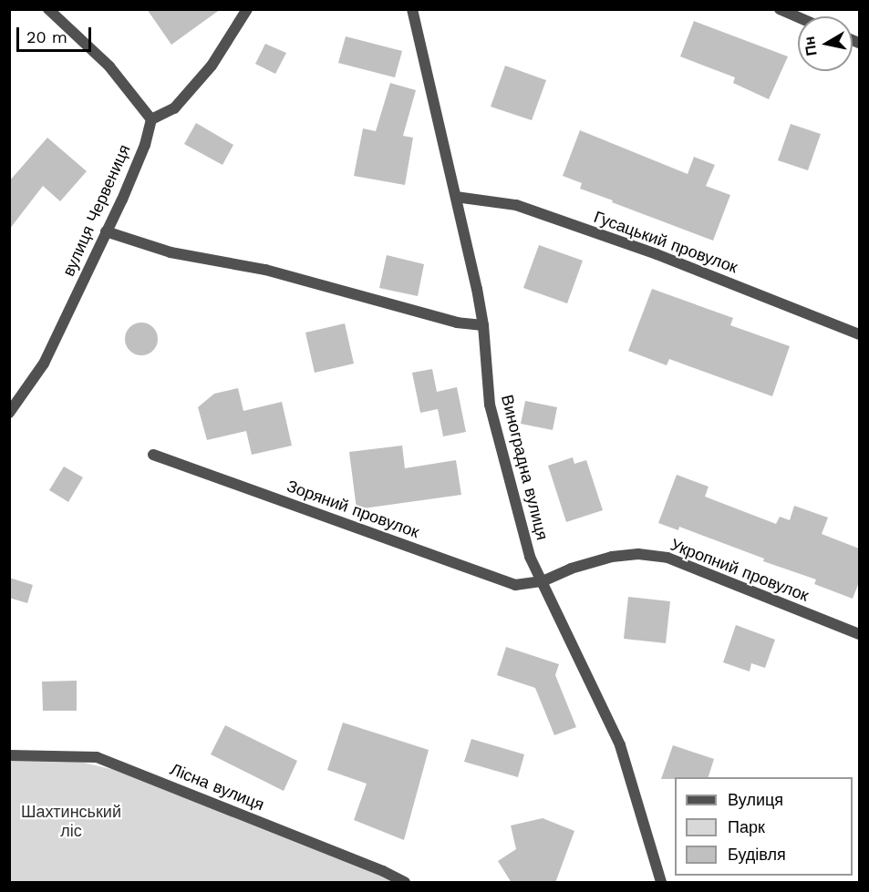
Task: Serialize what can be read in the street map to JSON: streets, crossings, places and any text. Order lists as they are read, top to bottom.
{
  "streets": {
    "street": [
      "вулиця Червениця",
      "Гусацький провулок",
      "Виноградна вулиця",
      "Зоряний провулок",
      "Укропний провулок",
      "Лісна вулиця"
    ]
  },
  "crossings": [
    ["Гусацький провулок", "Виноградна вулиця"],
    ["Виноградна вулиця", "Зоряний провулок"],
    ["Виноградна вулиця", "Укропний провулок"],
    ["Зоряний провулок", "Укропний провулок"]
  ],
  "parks": ["Шахтинський ліс"],
  "legend": ["Вулиця", "Парк", "Будівля"],
  "scale_bar": "20 m",
  "north": "left"
}
